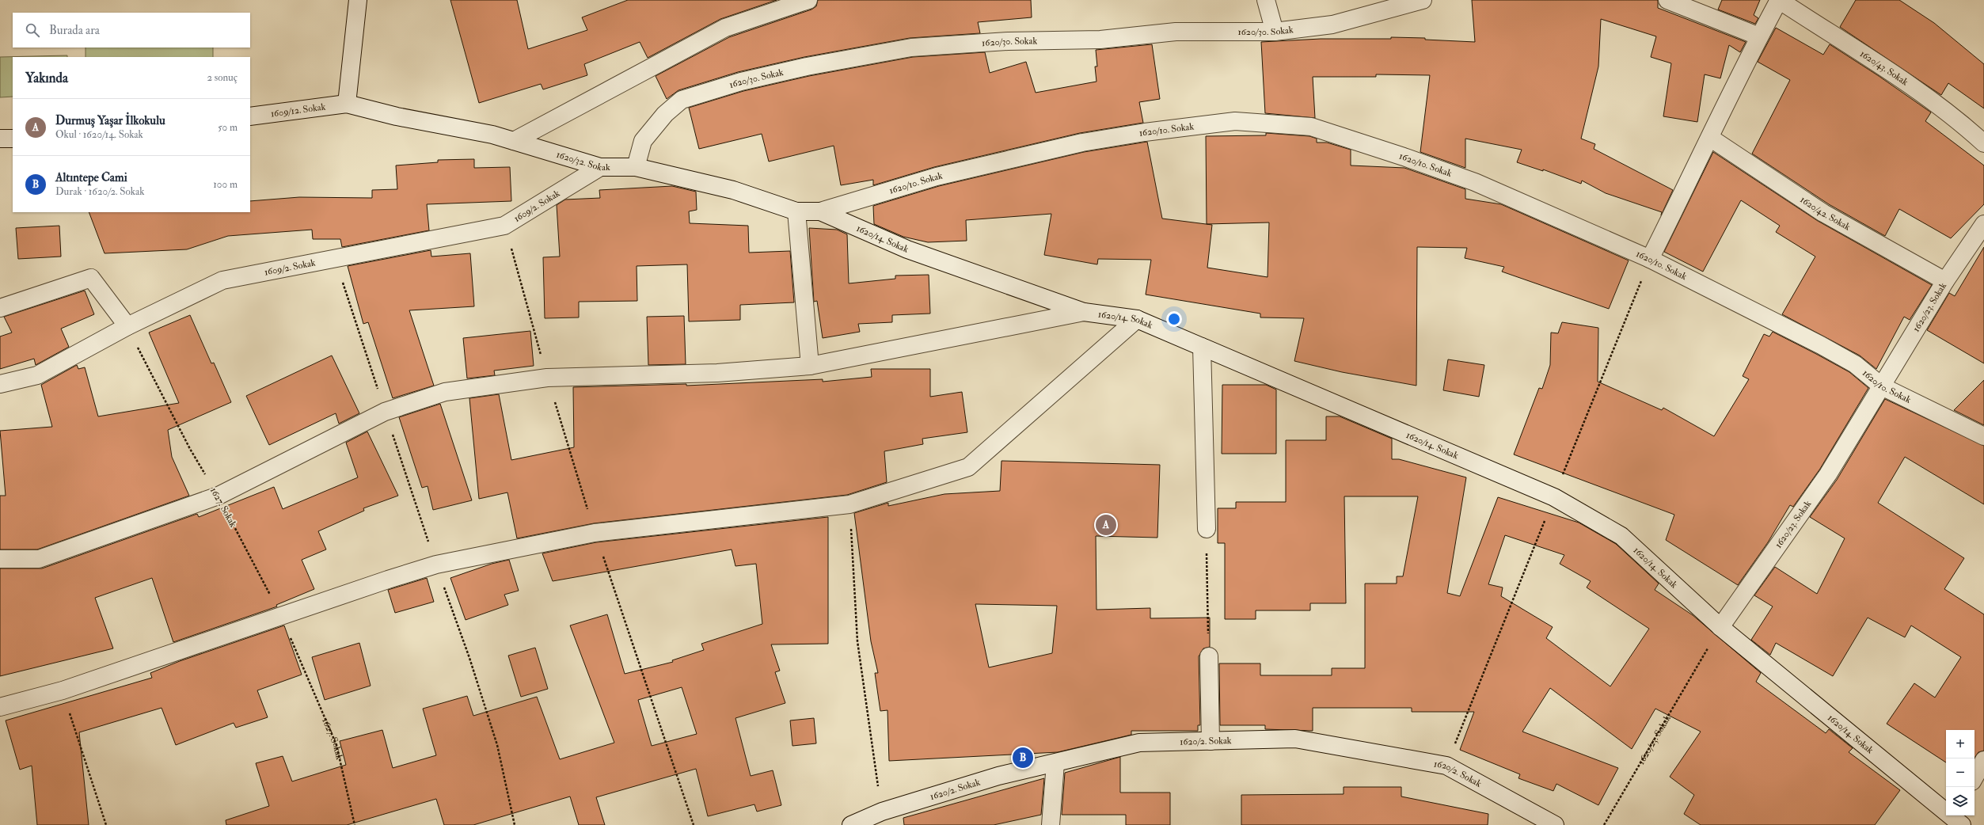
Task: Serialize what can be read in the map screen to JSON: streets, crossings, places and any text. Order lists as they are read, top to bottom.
{
  "streets": {
    "street": [
      "1620/30. Sokak",
      "1620/43. Sokak",
      "1609/12. Sokak",
      "1620/10. Sokak",
      "1620/32. Sokak",
      "1609/2. Sokak",
      "1620/42. Sokak",
      "1620/14. Sokak",
      "1620/23. Sokak",
      "1620/2. Sokak"
    ],
    "path": ["1627. Sokak"]
  },
  "crossings": [
    ["1620/30. Sokak", "1620/32. Sokak"],
    ["1609/12. Sokak", "1620/32. Sokak"],
    ["1620/10. Sokak", "1620/32. Sokak"],
    ["1620/10. Sokak", "1620/14. Sokak"],
    ["1620/10. Sokak", "1620/23. Sokak"],
    ["1620/32. Sokak", "1609/2. Sokak"],
    ["1620/32. Sokak", "1620/14. Sokak"],
    ["1609/2. Sokak", "1627. Sokak"],
    ["1620/42. Sokak", "1620/23. Sokak"],
    ["1620/14. Sokak", "1620/23. Sokak"]
  ],
  "page": {
    "search": "Burada ara",
    "heading": ["Yakında", "2 sonuç"],
    "list": [
      {
        "mark": "A",
        "name": "Durmuş Yaşar İlkokulu",
        "note": "Okul · 1620/14. Sokak",
        "value": "50 m"
      },
      {
        "mark": "B",
        "name": "Altıntepe Cami",
        "note": "Durak · 1620/2. Sokak",
        "value": "100 m"
      }
    ],
    "pins": ["A", "B"],
    "map_buttons": ["+", "−"]
  }
}
